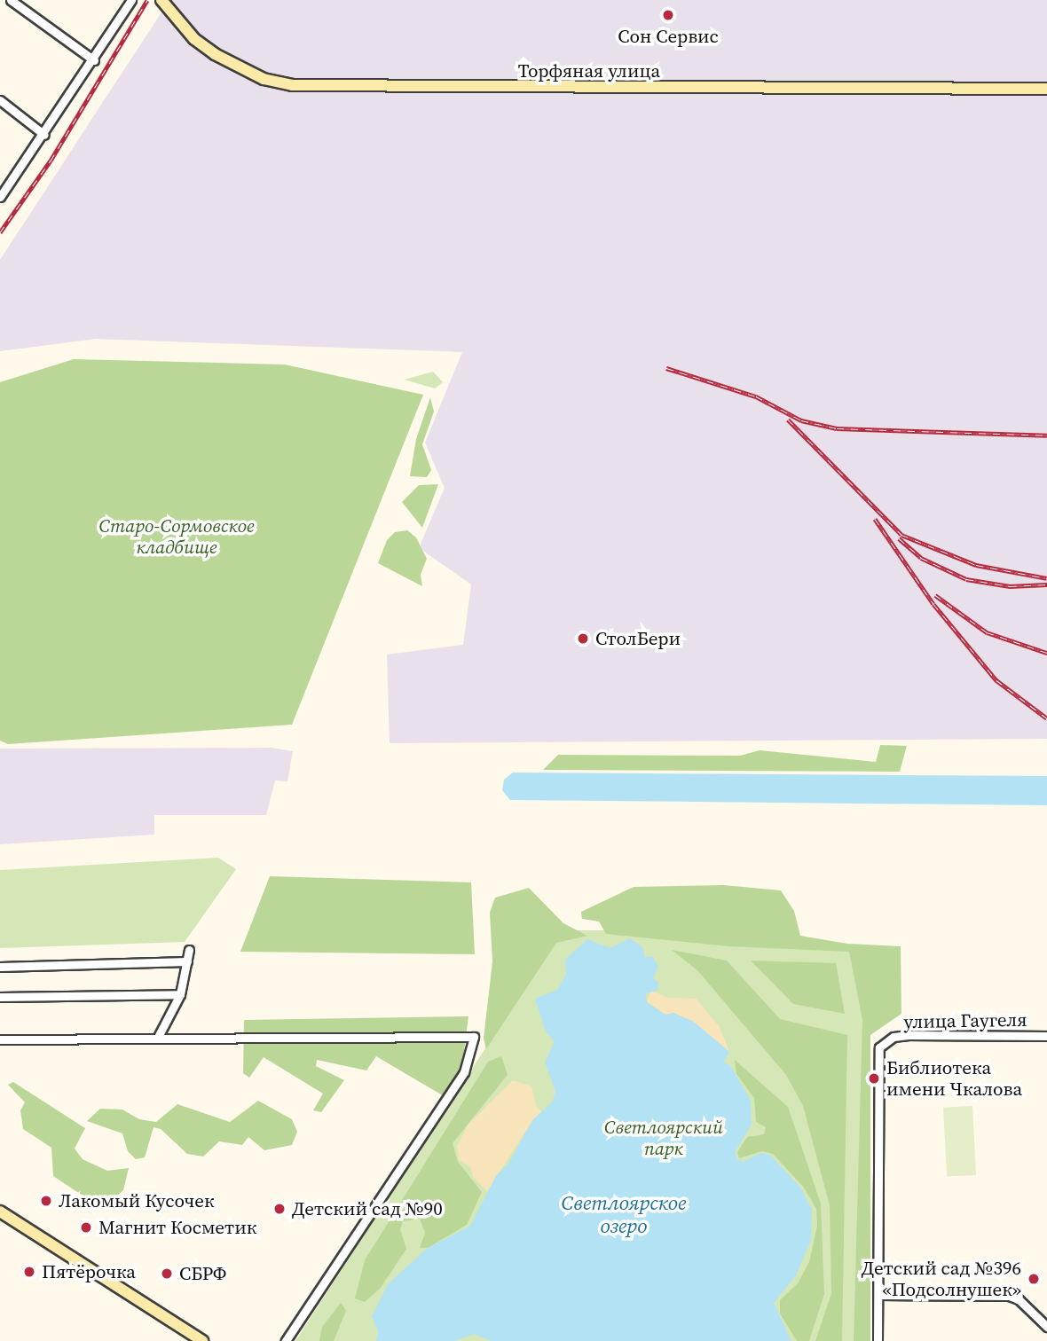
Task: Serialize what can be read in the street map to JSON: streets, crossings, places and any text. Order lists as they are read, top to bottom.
{
  "streets": {
    "street": ["Торфяная улица", "улица Гаугеля"]
  },
  "water": ["Светлоярское озеро"],
  "parks": ["Старо-Сормовское кладбище", "Светлоярский парк"],
  "places": [
    "Сон Сервис",
    "СтолБери",
    "Библиотека имени Чкалова",
    "Лакомый Кусочек",
    "Детский сад №90",
    "Магнит Косметик",
    "Пятёрочка",
    "СБРФ",
    "Детский сад №396 «Подсолнушек»"
  ]
}
